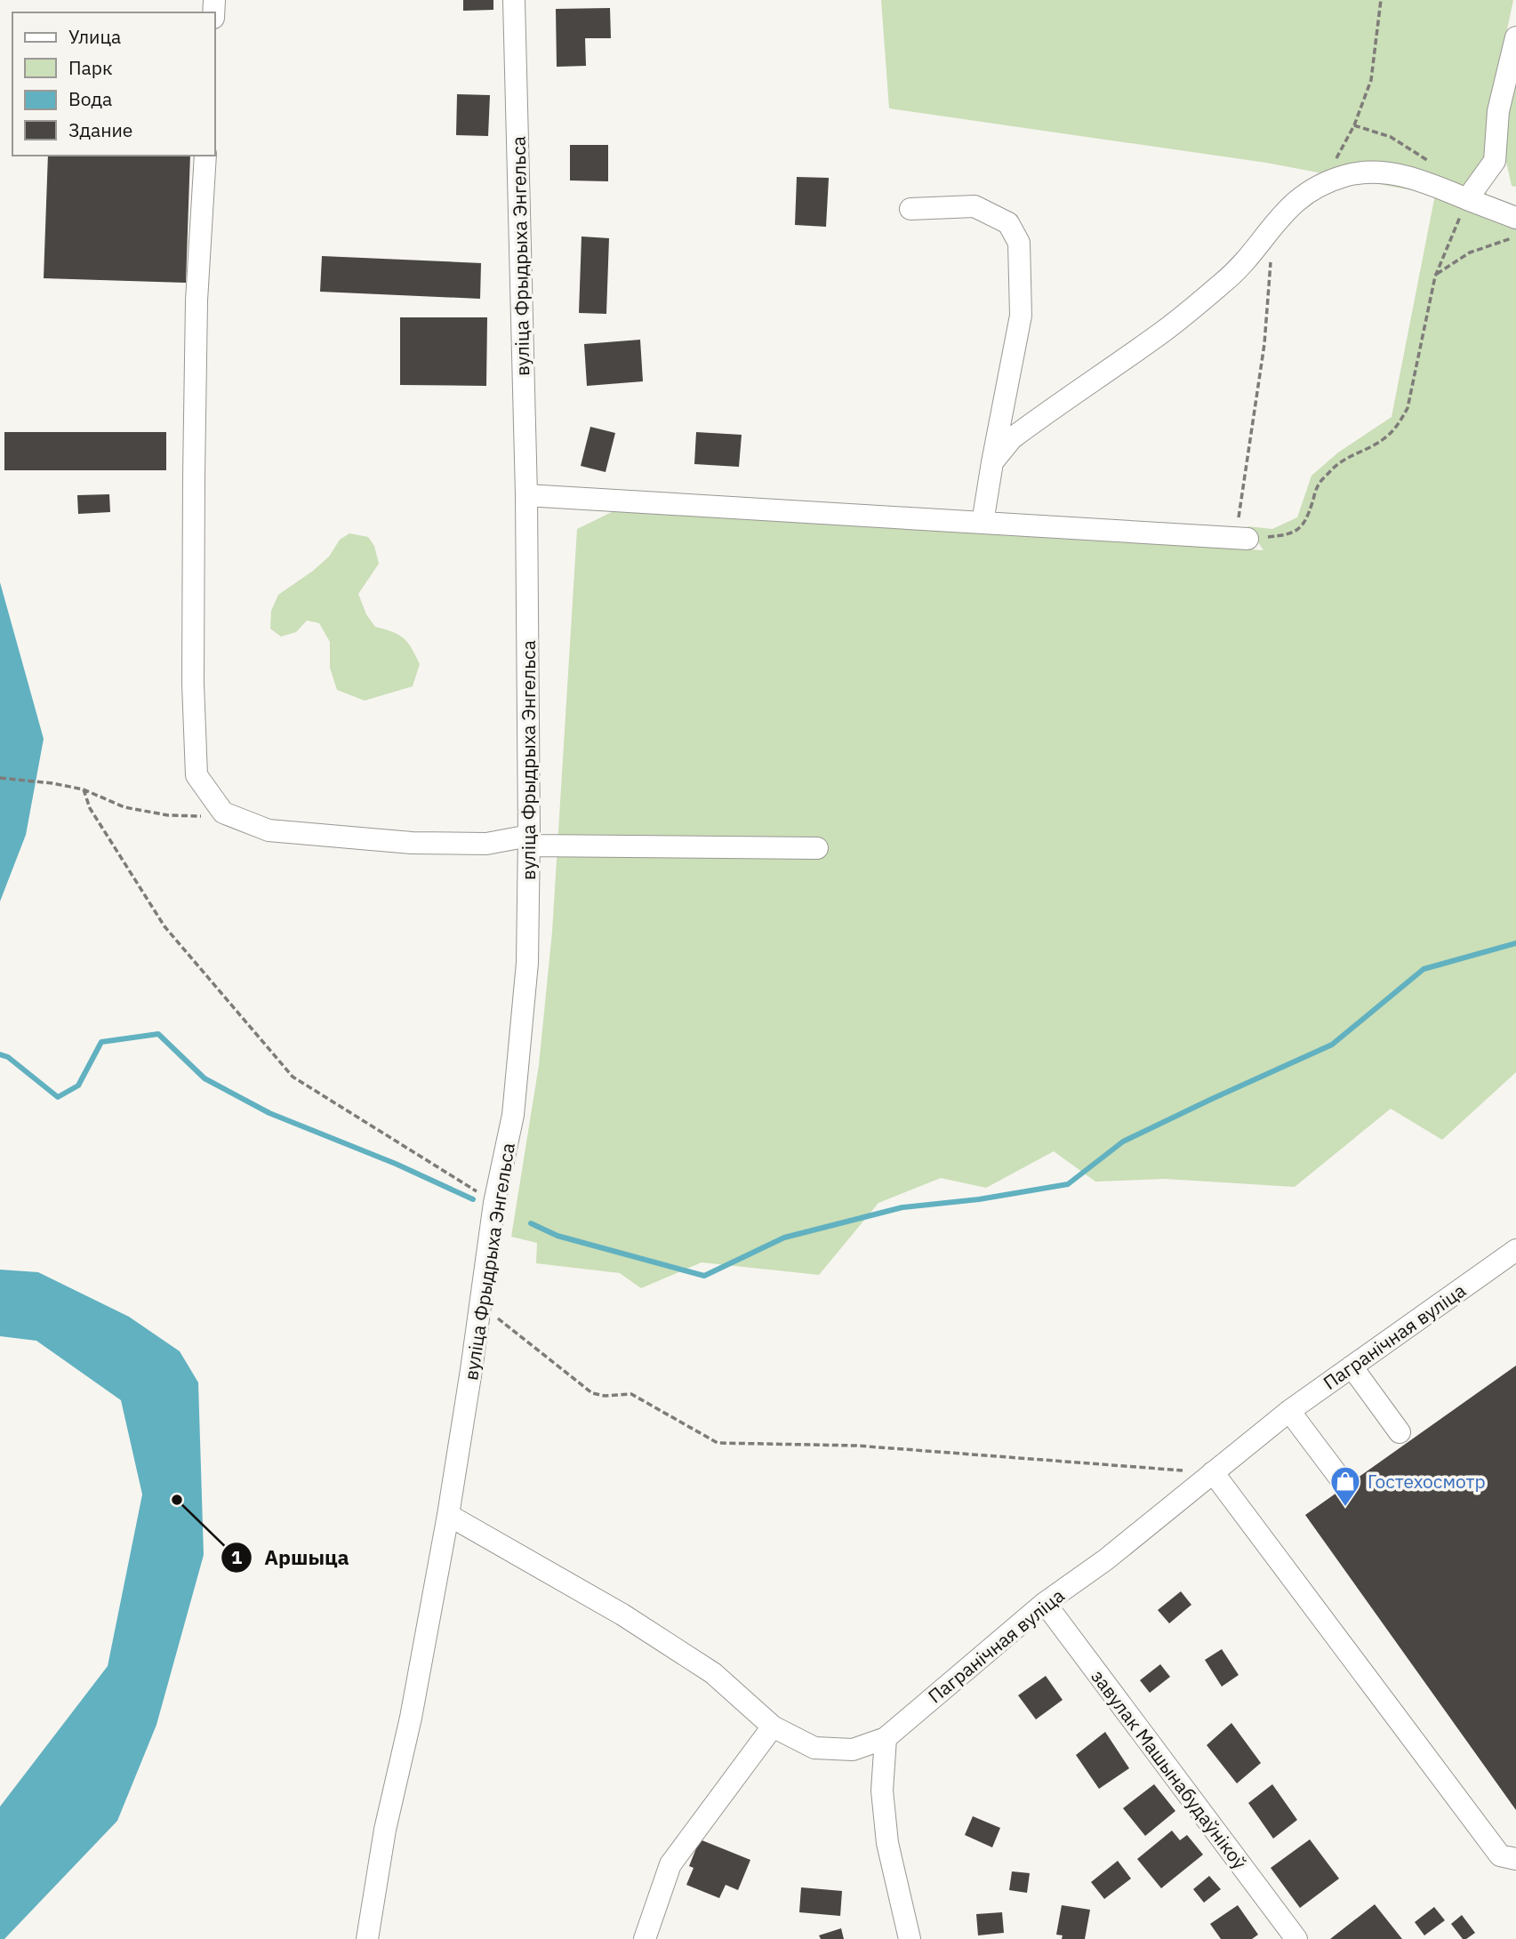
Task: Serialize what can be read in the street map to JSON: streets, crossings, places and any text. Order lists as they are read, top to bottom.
{
  "streets": {
    "street": ["вуліца Фрыдрыха Энгельса", "Пагранічная вуліца", "завулак Машынабудаўнікоў"]
  },
  "crossings": [
    ["вуліца Фрыдрыха Энгельса", "Пагранічная вуліца"],
    ["Пагранічная вуліца", "завулак Машынабудаўнікоў"]
  ],
  "places": {
    "other": ["Аршыца"],
    "shop": ["Гостехосмотр"]
  },
  "legend": [
    "Улица",
    "Парк",
    "Вода",
    "Здание"
  ]
}
